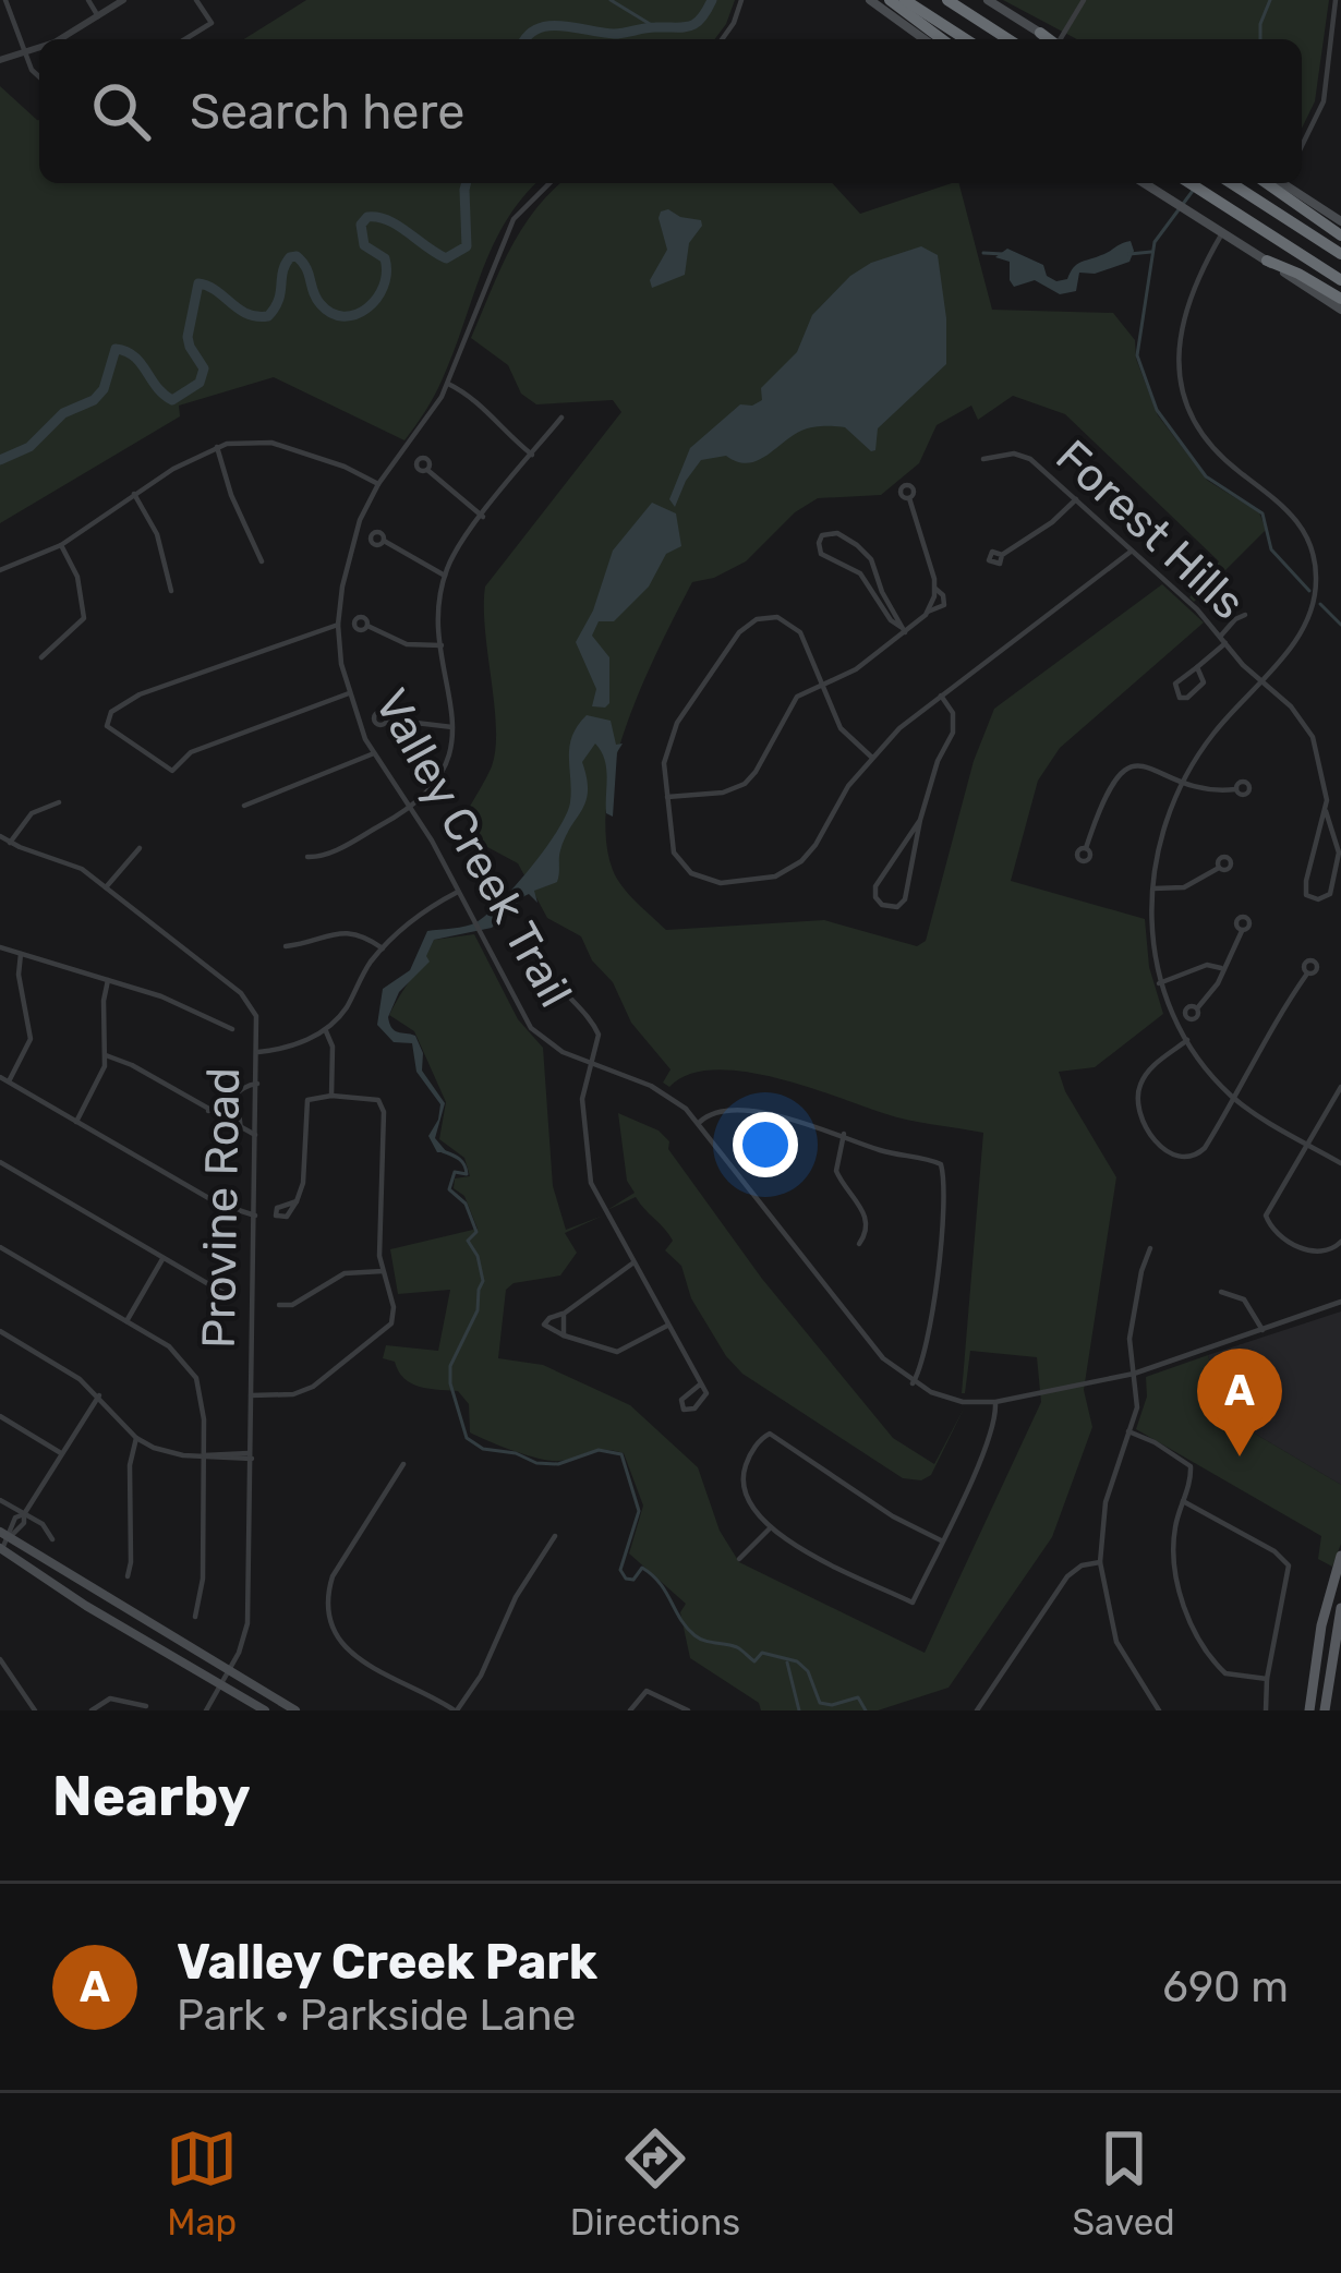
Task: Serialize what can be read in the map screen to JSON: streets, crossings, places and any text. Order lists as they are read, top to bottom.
{
  "streets": {
    "street": ["Forest Hills", "Valley Creek Trail", "Provine Road"]
  },
  "page": {
    "search": "Search here",
    "pins": "A",
    "heading": "Nearby",
    "list": [
      {
        "mark": "A",
        "name": "Valley Creek Park",
        "note": "Park · Parkside Lane",
        "value": "690 m"
      }
    ],
    "nav": ["Map", "Directions", "Saved"]
  }
}
